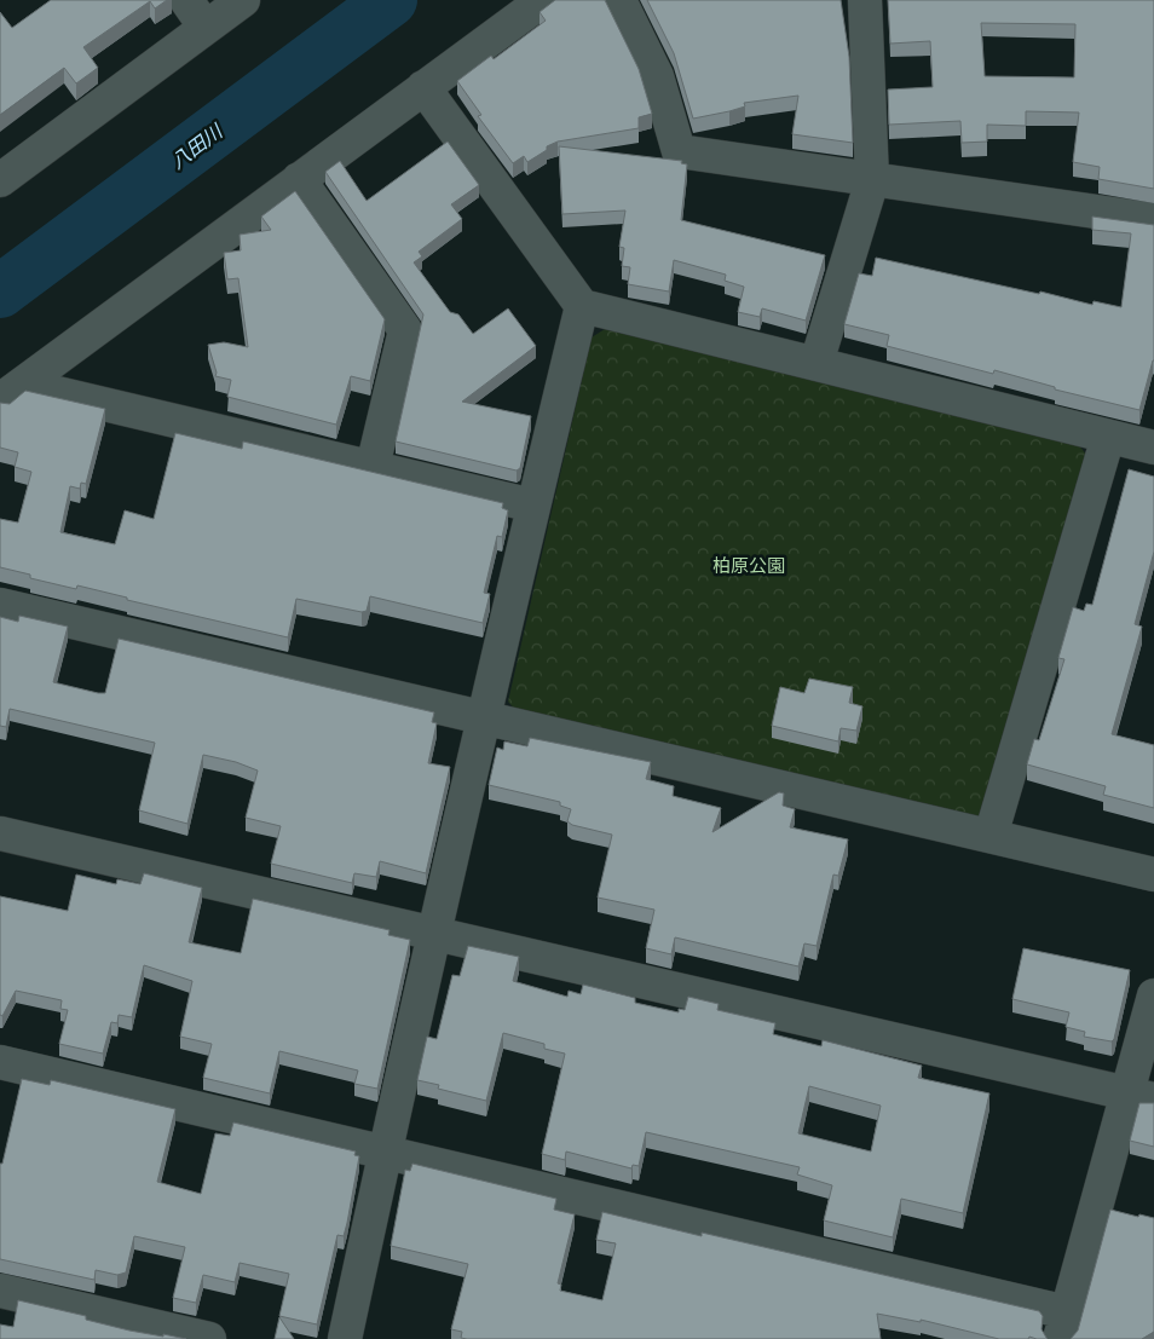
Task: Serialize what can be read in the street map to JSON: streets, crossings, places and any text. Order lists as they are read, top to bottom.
{
  "water": ["八田川"],
  "parks": ["柏原公園"]
}
